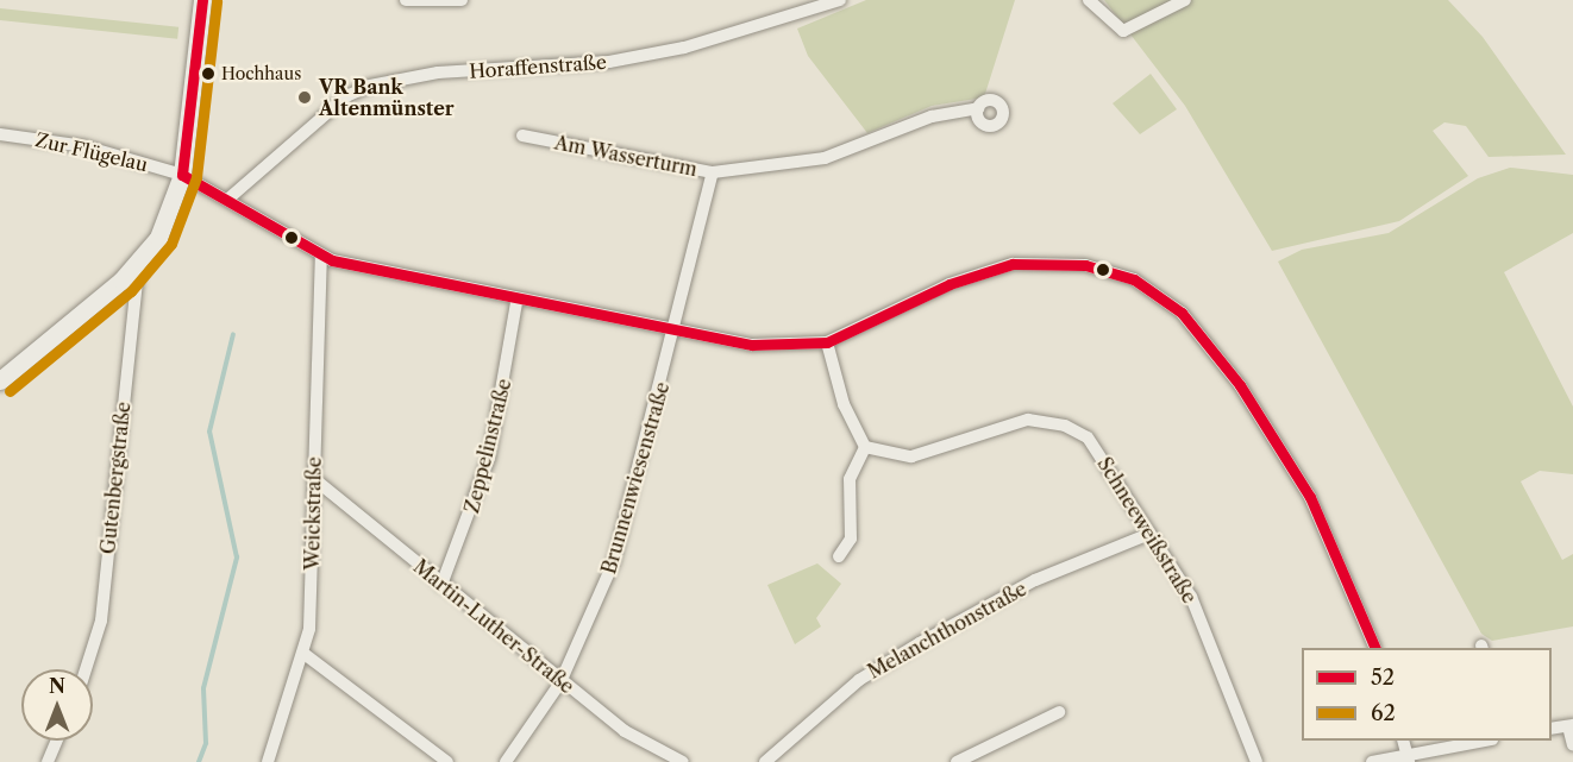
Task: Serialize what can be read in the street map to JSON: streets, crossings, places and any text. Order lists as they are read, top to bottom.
{
  "streets": {
    "street": [
      "Horaffenstraße",
      "Zur Flügelau",
      "Am Wasserturm",
      "Zeppelinstraße",
      "Gutenbergstraße",
      "Brunnenwiesenstraße",
      "Weickstraße",
      "Schneeweißstraße",
      "Martin-Luther-Straße",
      "Melanchthonstraße"
    ]
  },
  "crossings": [
    ["Horaffenstraße", "Zur Flügelau"],
    ["Zur Flügelau", "Zeppelinstraße"],
    ["Zur Flügelau", "Brunnenwiesenstraße"],
    ["Zur Flügelau", "Weickstraße"],
    ["Am Wasserturm", "Brunnenwiesenstraße"],
    ["Zeppelinstraße", "Martin-Luther-Straße"],
    ["Brunnenwiesenstraße", "Martin-Luther-Straße"],
    ["Weickstraße", "Martin-Luther-Straße"],
    ["Schneeweißstraße", "Melanchthonstraße"]
  ],
  "places": ["Hochhaus", "VR Bank Altenmünster"],
  "lines": ["transit line 52", "transit line 62"],
  "legend": ["52", "62"],
  "north": "top"
}
